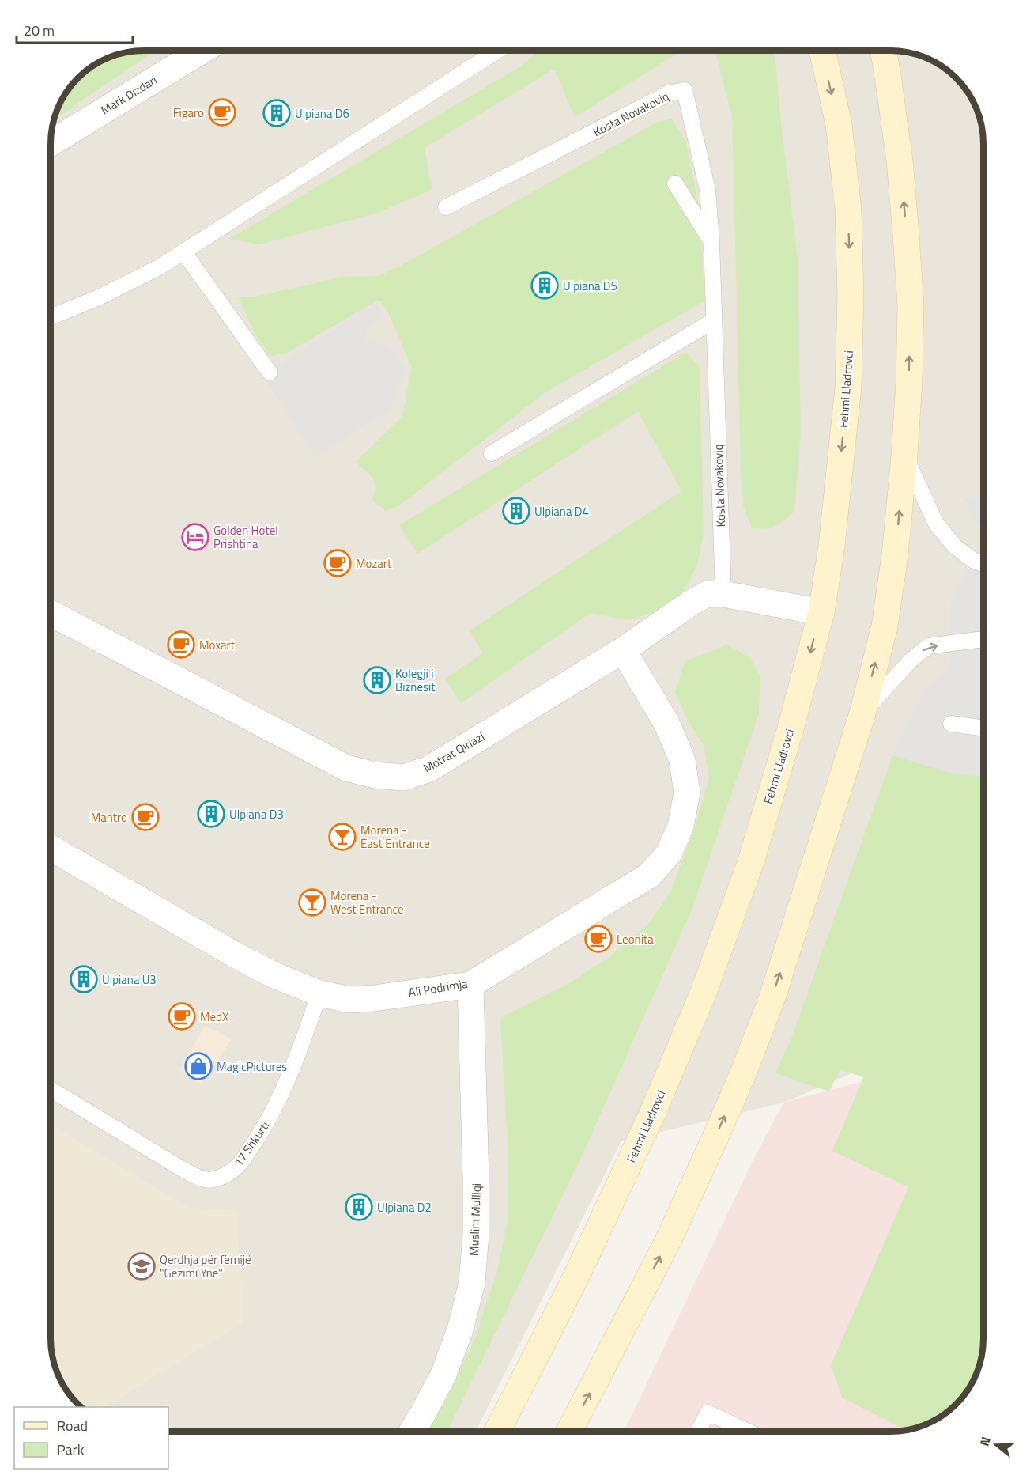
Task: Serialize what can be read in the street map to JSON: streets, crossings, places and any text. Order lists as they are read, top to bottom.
{
  "streets": {
    "main road": ["Fehmi Lladrovci"],
    "street": [
      "Mark Dizdari",
      "Motrat Qiriazi",
      "Ali Podrimja",
      "Muslim Mulliqi"
    ],
    "lane": ["Kosta Novakoviq", "17 Shkurti"]
  },
  "crossings": [
    ["Kosta Novakoviq", "Motrat Qiriazi"],
    ["Motrat Qiriazi", "Ali Podrimja"],
    ["Ali Podrimja", "17 Shkurti"],
    ["Ali Podrimja", "Muslim Mulliqi"]
  ],
  "places": {
    "cafe": [
      "Figaro",
      "Mozart",
      "Moxart",
      "Mantro",
      "Leonita",
      "MedX"
    ],
    "building": [
      "Ulpiana D6",
      "Ulpiana D5",
      "Ulpiana D4",
      "Kolegji i Biznesit",
      "Ulpiana D3",
      "Ulpiana U3",
      "Ulpiana D2"
    ],
    "hotel": ["Golden Hotel Prishtina"],
    "bar": ["Morena - East Entrance", "Morena - West Entrance"],
    "shop": ["MagicPictures"],
    "school or university": ["Qerdhja për fëmijë \"Gezimi Yne\""]
  },
  "legend": ["Road", "Park"],
  "scale_bar": "20 m",
  "north": "left"
}
